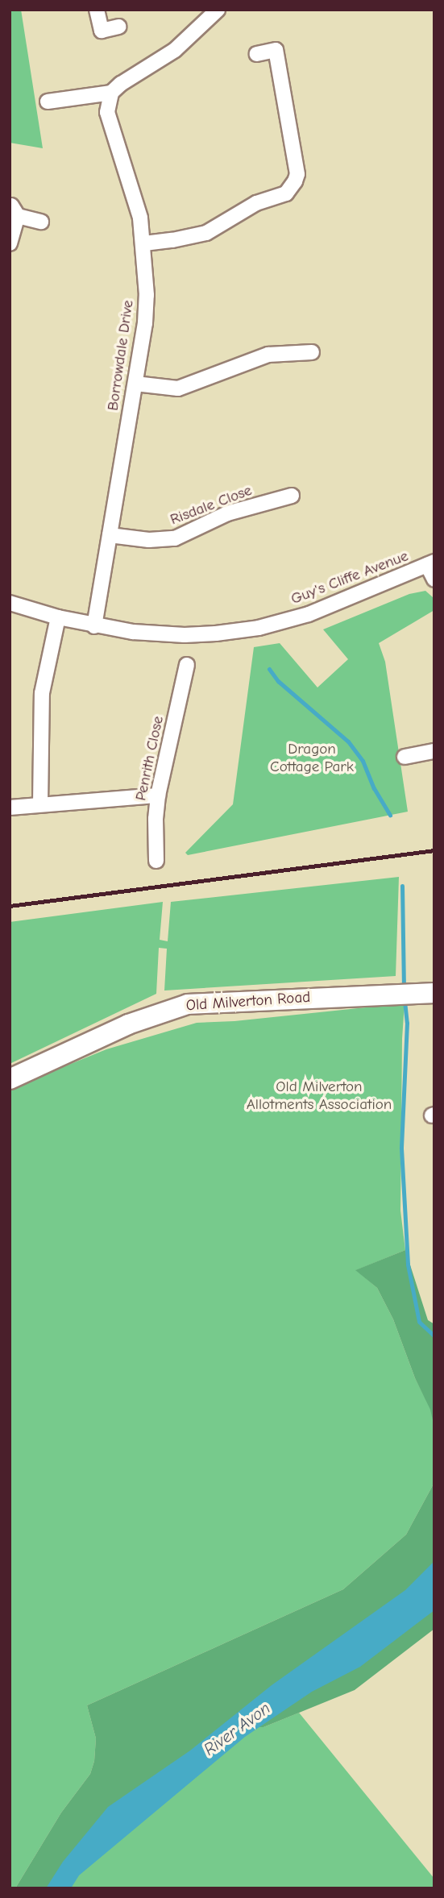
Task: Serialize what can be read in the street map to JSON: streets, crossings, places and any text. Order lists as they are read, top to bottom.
{
  "streets": {
    "street": [
      "Borrowdale Drive",
      "Risdale Close",
      "Guy's Cliffe Avenue",
      "Penrith Close",
      "Old Milverton Road"
    ]
  },
  "crossings": [
    ["Borrowdale Drive", "Risdale Close"],
    ["Borrowdale Drive", "Guy's Cliffe Avenue"]
  ],
  "water": ["River Avon"],
  "parks": ["Dragon Cottage Park", "Old Milverton Allotments Association"]
}
